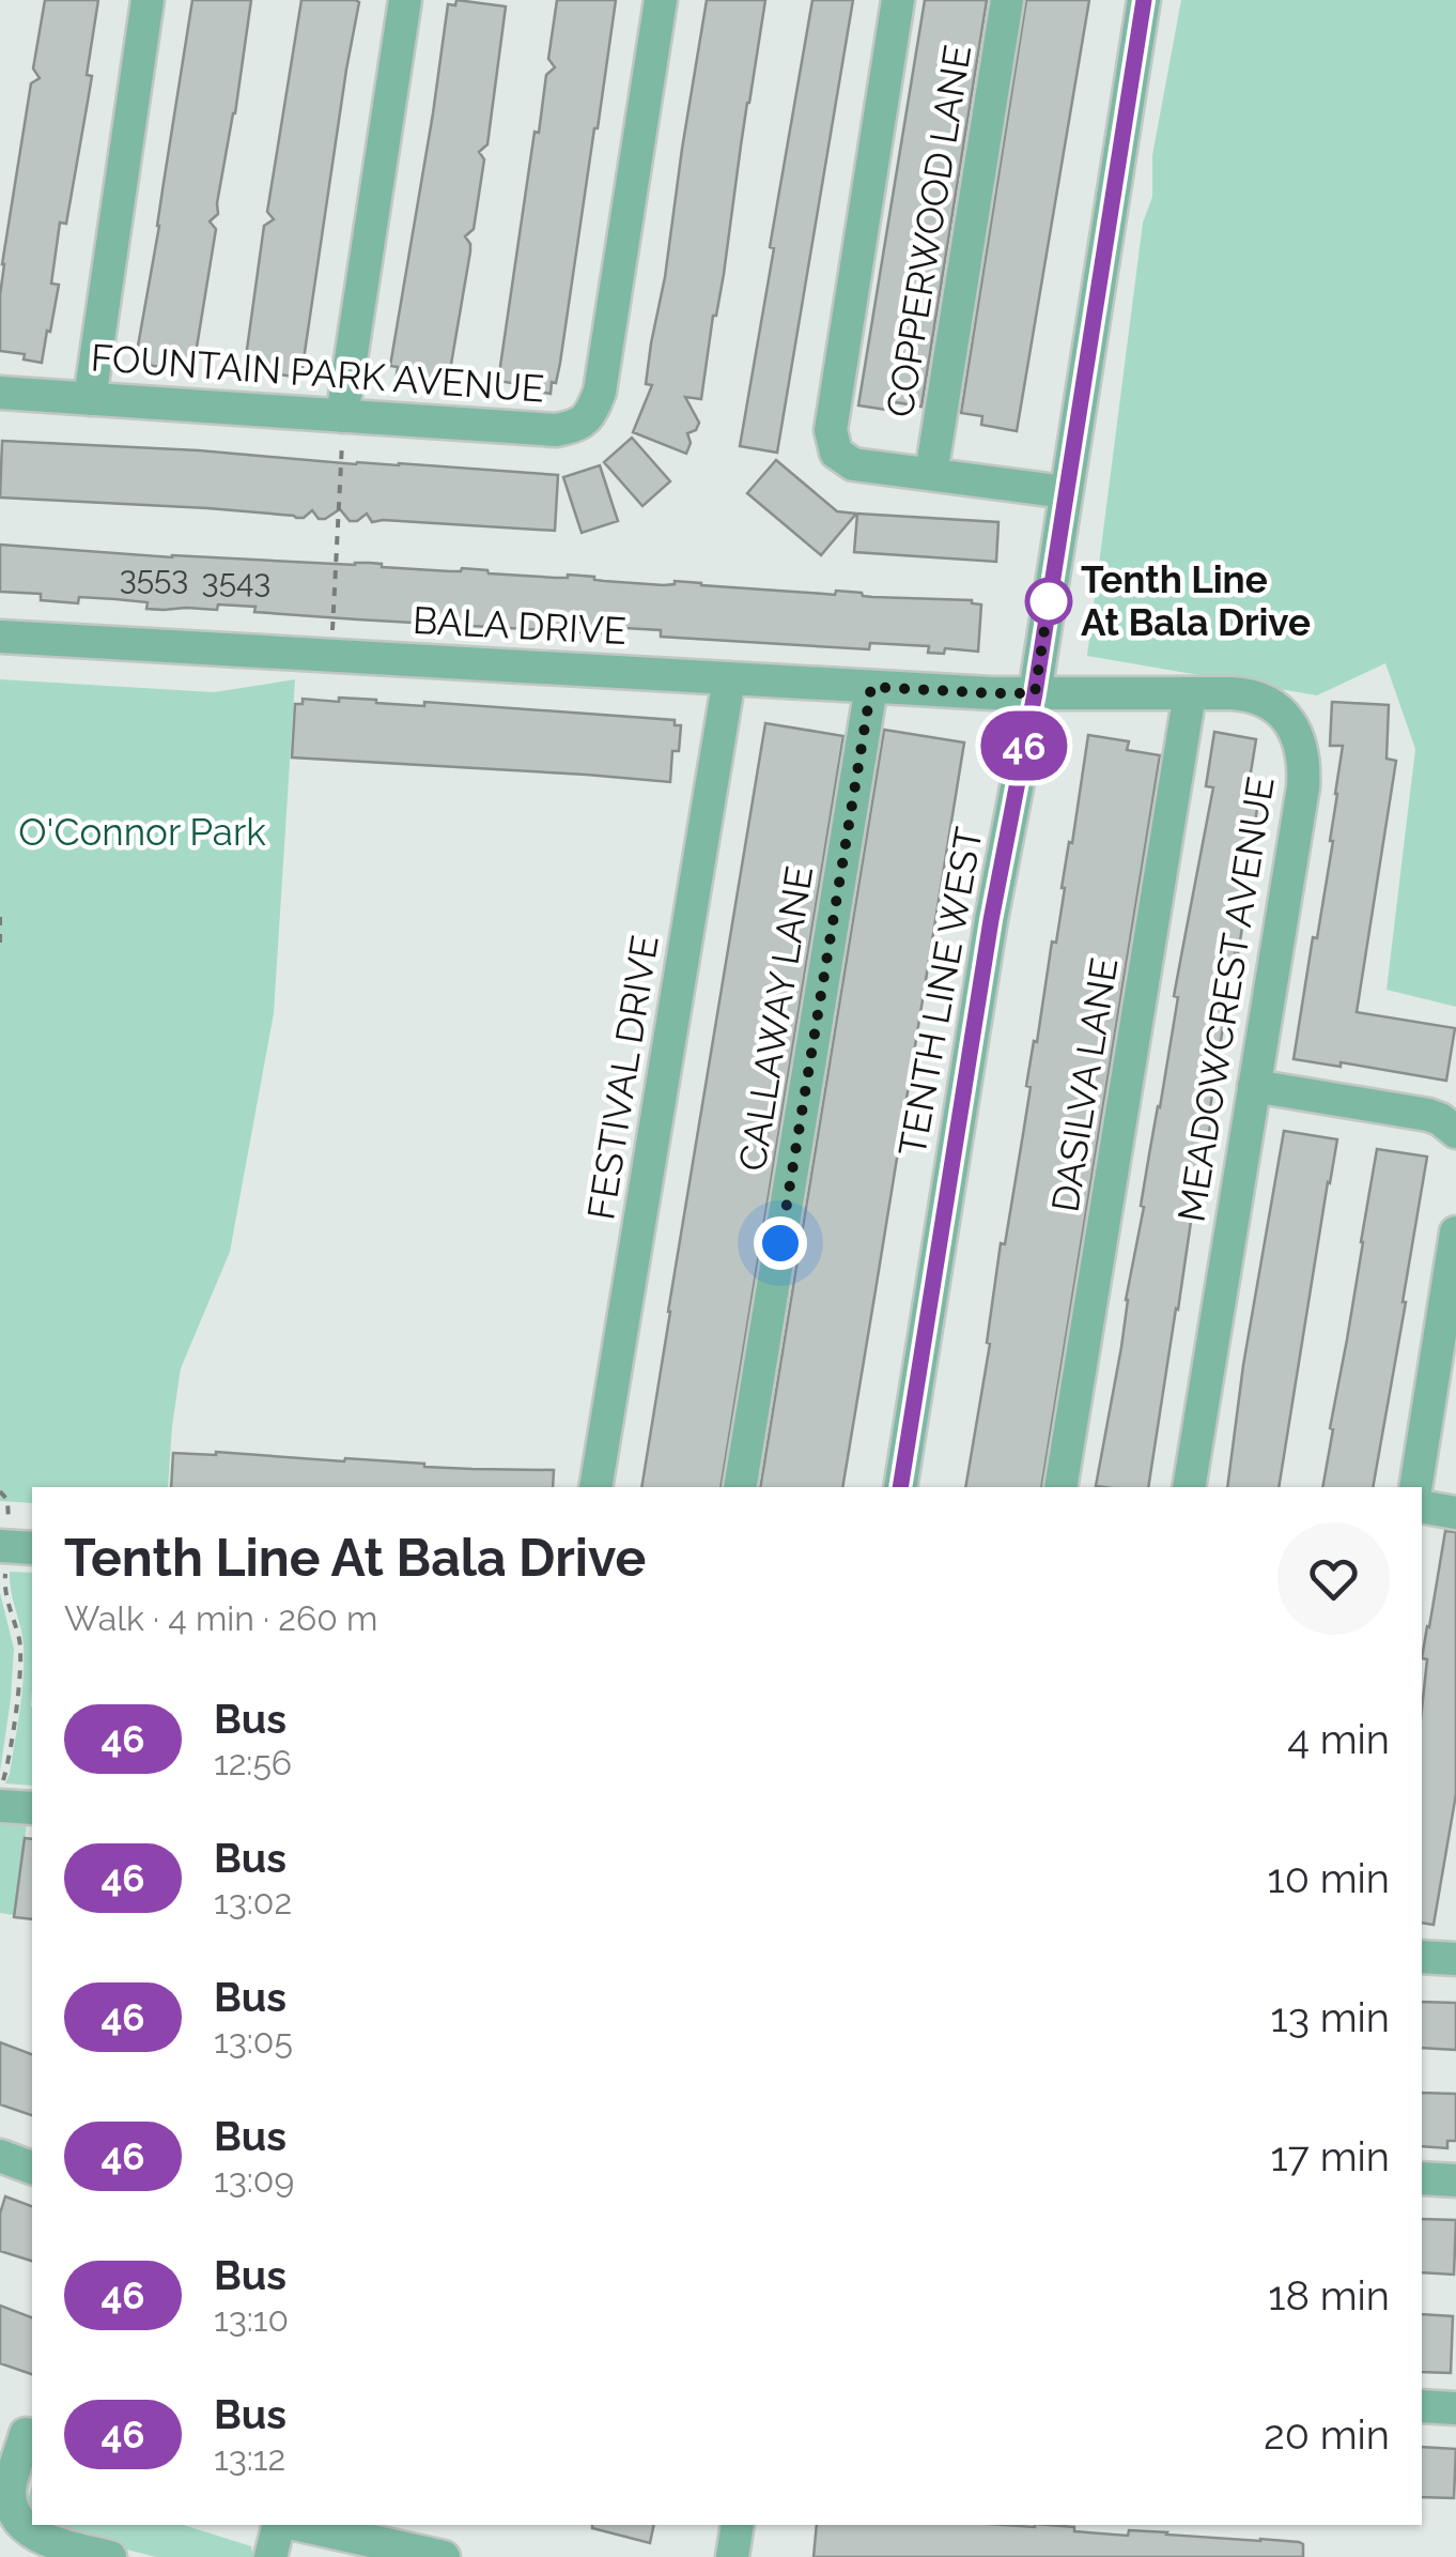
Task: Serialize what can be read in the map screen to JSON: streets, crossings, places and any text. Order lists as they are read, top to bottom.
{
  "streets": {
    "street": [
      "COPPERWOOD LANE",
      "FOUNTAIN PARK AVENUE",
      "BALA DRIVE",
      "TENTH LINE WEST",
      "MEADOWCREST AVENUE",
      "CALLAWAY LANE",
      "FESTIVAL DRIVE",
      "DASILVA LANE"
    ]
  },
  "crossings": [
    ["BALA DRIVE", "TENTH LINE WEST"],
    ["BALA DRIVE", "MEADOWCREST AVENUE"],
    ["BALA DRIVE", "CALLAWAY LANE"],
    ["BALA DRIVE", "FESTIVAL DRIVE"],
    ["TENTH LINE WEST", "MEADOWCREST AVENUE"],
    ["MEADOWCREST AVENUE", "DASILVA LANE"]
  ],
  "parks": ["O'Connor Park"],
  "places": ["Tenth Line At Bala Drive"],
  "lines": ["bus line 46"],
  "house_numbers": ["3553", "3543"],
  "page": {
    "on_map": "46",
    "heading": ["Tenth Line At Bala Drive", "Walk · 4 min · 260 m"],
    "list": [
      {
        "mark": "46",
        "name": "Bus",
        "note": "12:56",
        "value": "4 min"
      },
      {
        "mark": "46",
        "name": "Bus",
        "note": "13:02",
        "value": "10 min"
      },
      {
        "mark": "46",
        "name": "Bus",
        "note": "13:05",
        "value": "13 min"
      },
      {
        "mark": "46",
        "name": "Bus",
        "note": "13:09",
        "value": "17 min"
      },
      {
        "mark": "46",
        "name": "Bus",
        "note": "13:10",
        "value": "18 min"
      },
      {
        "mark": "46",
        "name": "Bus",
        "note": "13:12",
        "value": "20 min"
      }
    ]
  }
}
